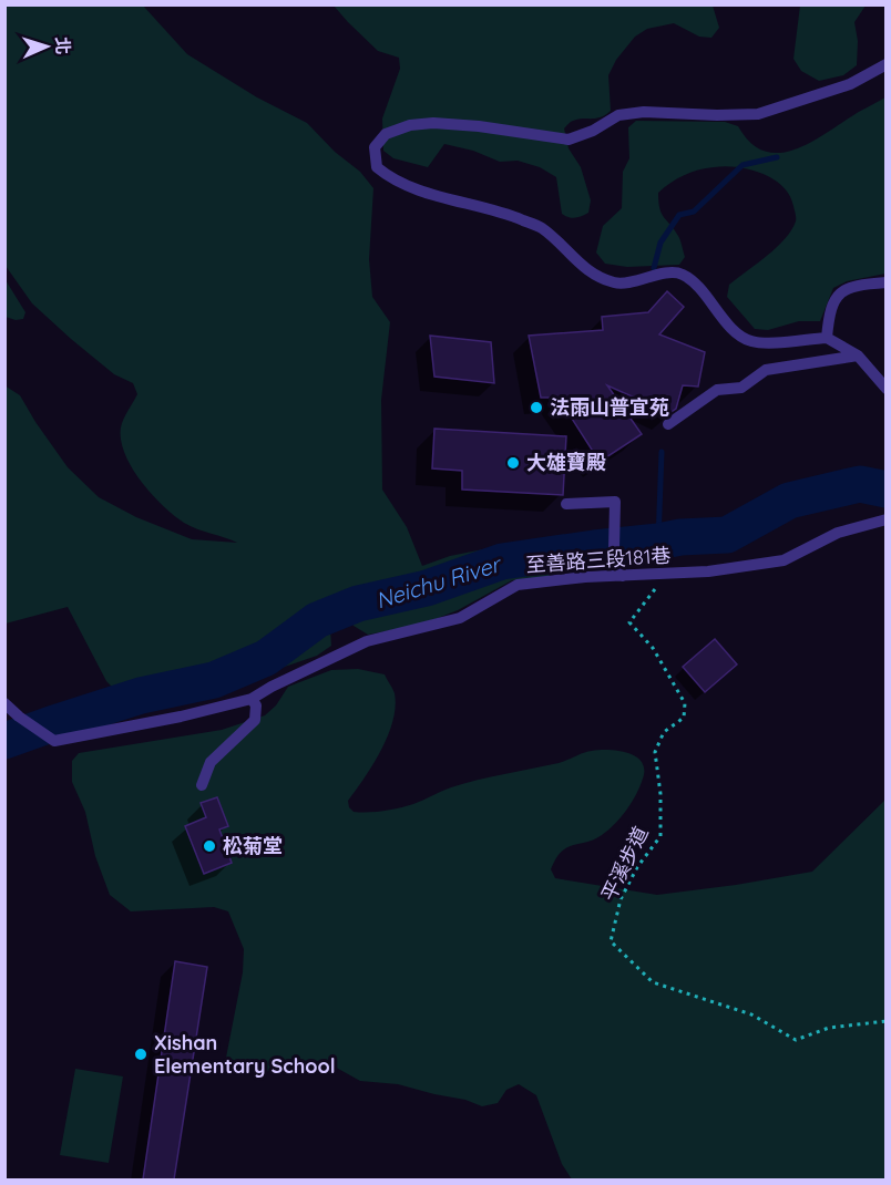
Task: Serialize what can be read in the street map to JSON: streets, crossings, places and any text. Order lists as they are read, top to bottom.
{
  "streets": {
    "lane": ["至善路三段181巷"],
    "path": ["平溪步道"]
  },
  "crossings": [
    ["至善路三段181巷", "平溪步道"]
  ],
  "water": ["Neichu River"],
  "places": [
    "法雨山普宜苑",
    "大雄寶殿",
    "松菊堂",
    "Xishan Elementary School"
  ],
  "north": "right"
}
